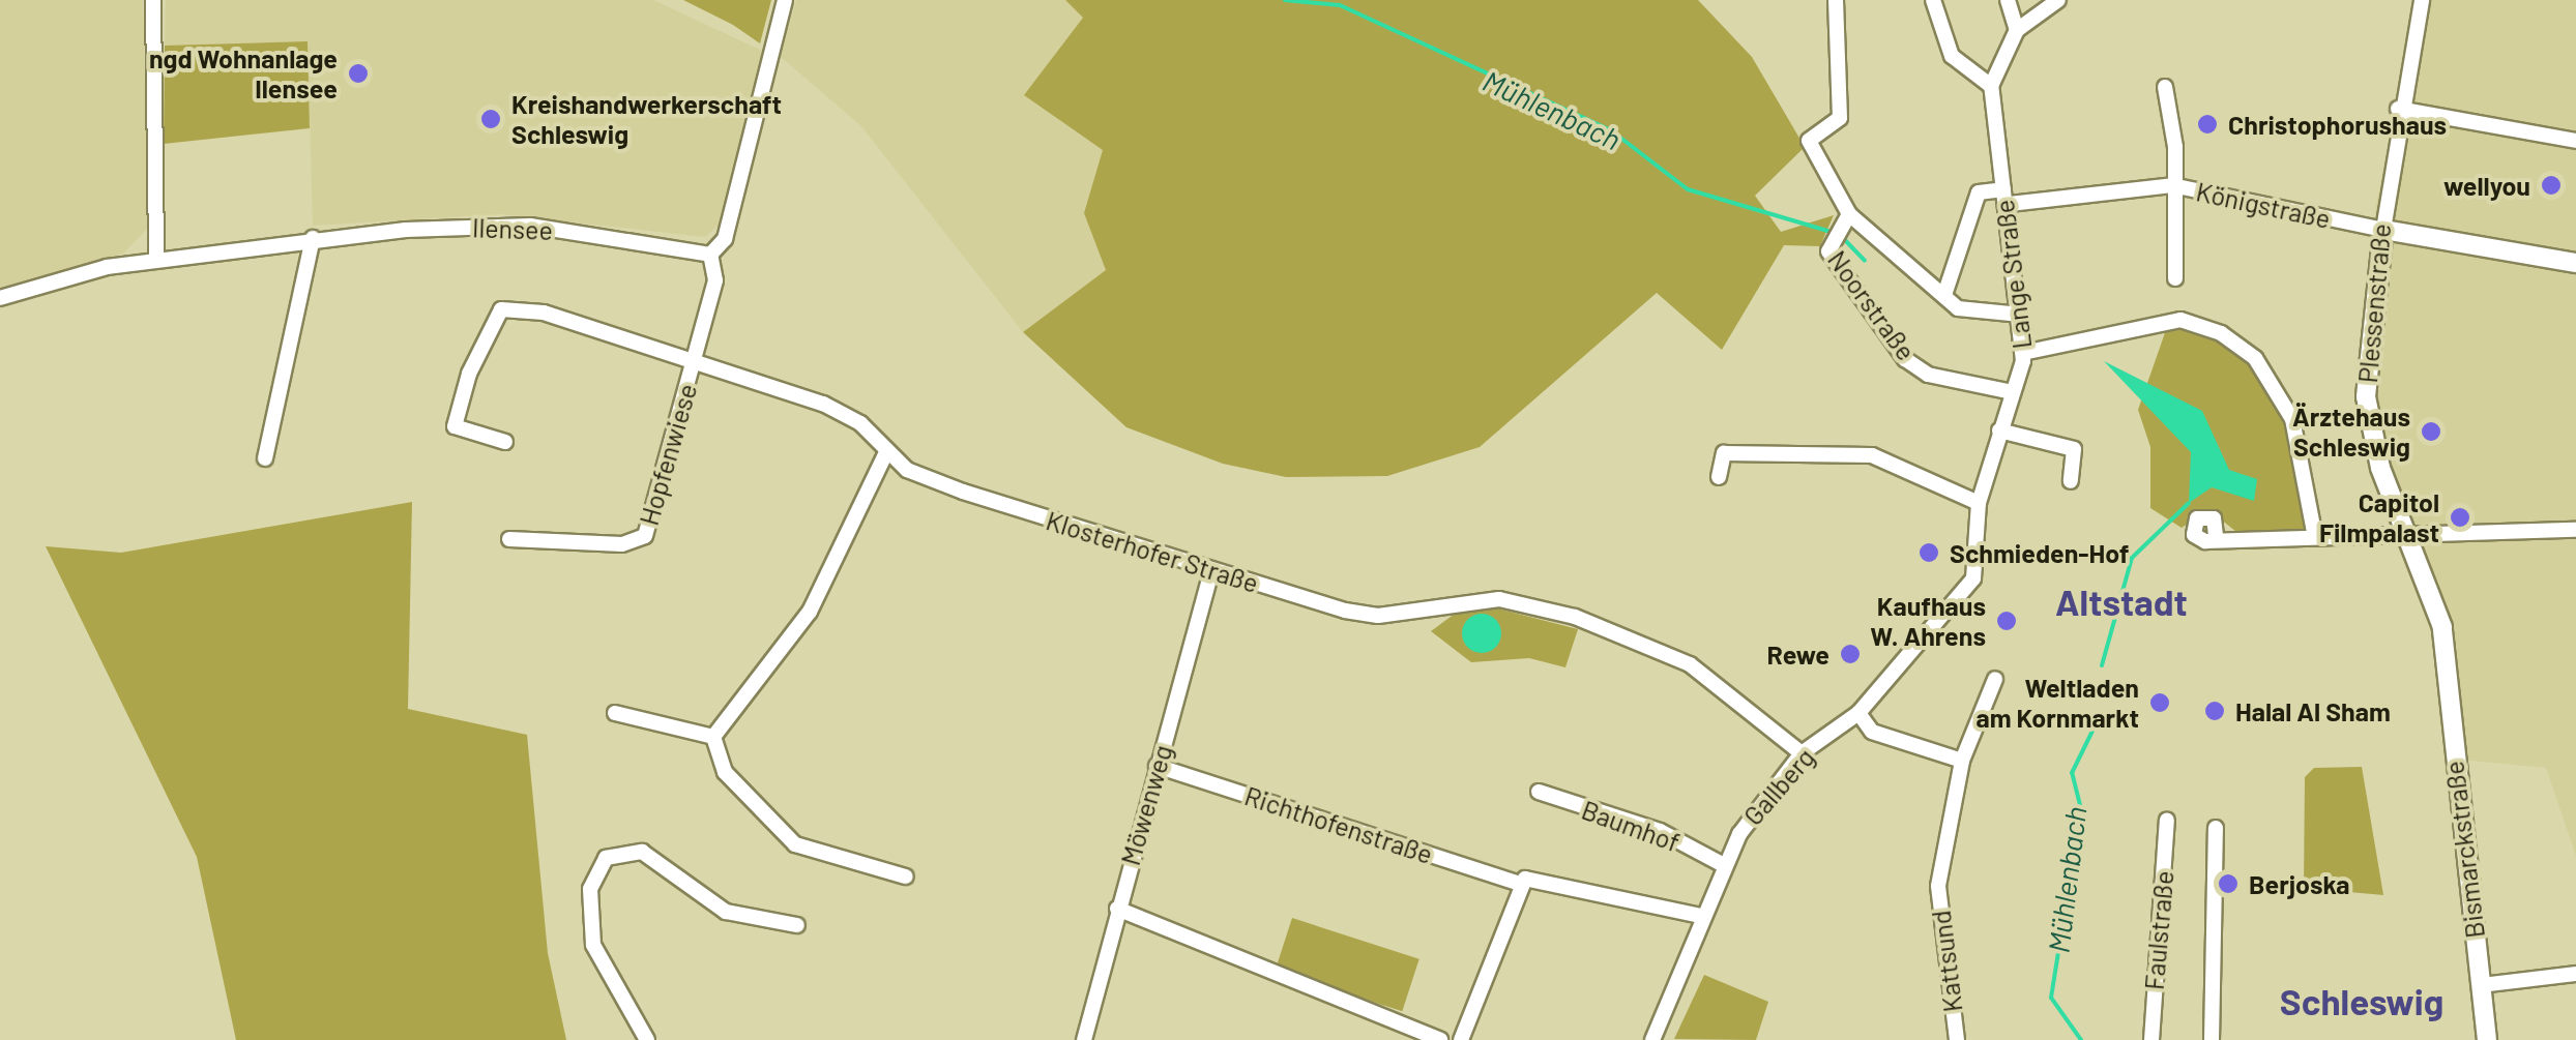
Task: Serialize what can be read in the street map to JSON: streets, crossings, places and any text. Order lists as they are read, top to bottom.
{
  "streets": {
    "street": [
      "Königstraße",
      "Ilensee",
      "Lange Straße",
      "Plessenstraße",
      "Noorstraße",
      "Hopfenwiese",
      "Klosterhofer Straße",
      "Gallberg",
      "Möwenweg",
      "Richthofenstraße",
      "Baumhof",
      "Bismarckstraße",
      "Faulstraße",
      "Kattsund"
    ]
  },
  "crossings": [
    ["Königstraße", "Lange Straße"],
    ["Königstraße", "Plessenstraße"],
    ["Lange Straße", "Noorstraße"],
    ["Lange Straße", "Gallberg"],
    ["Plessenstraße", "Bismarckstraße"],
    ["Hopfenwiese", "Klosterhofer Straße"],
    ["Klosterhofer Straße", "Gallberg"],
    ["Klosterhofer Straße", "Möwenweg"],
    ["Gallberg", "Richthofenstraße"],
    ["Gallberg", "Baumhof"],
    ["Möwenweg", "Richthofenstraße"]
  ],
  "districts": ["Altstadt", "Schleswig"],
  "water": ["Mühlenbach"],
  "places": [
    "ngd Wohnanlage Ilensee",
    "Kreishandwerkerschaft Schleswig",
    "Christophorushaus",
    "wellyou",
    "Ärztehaus Schleswig",
    "Capitol Filmpalast",
    "Schmieden-Hof",
    "Kaufhaus W. Ahrens",
    "Rewe",
    "Weltladen am Kornmarkt",
    "Halal Al Sham",
    "Berjoska"
  ]
}
